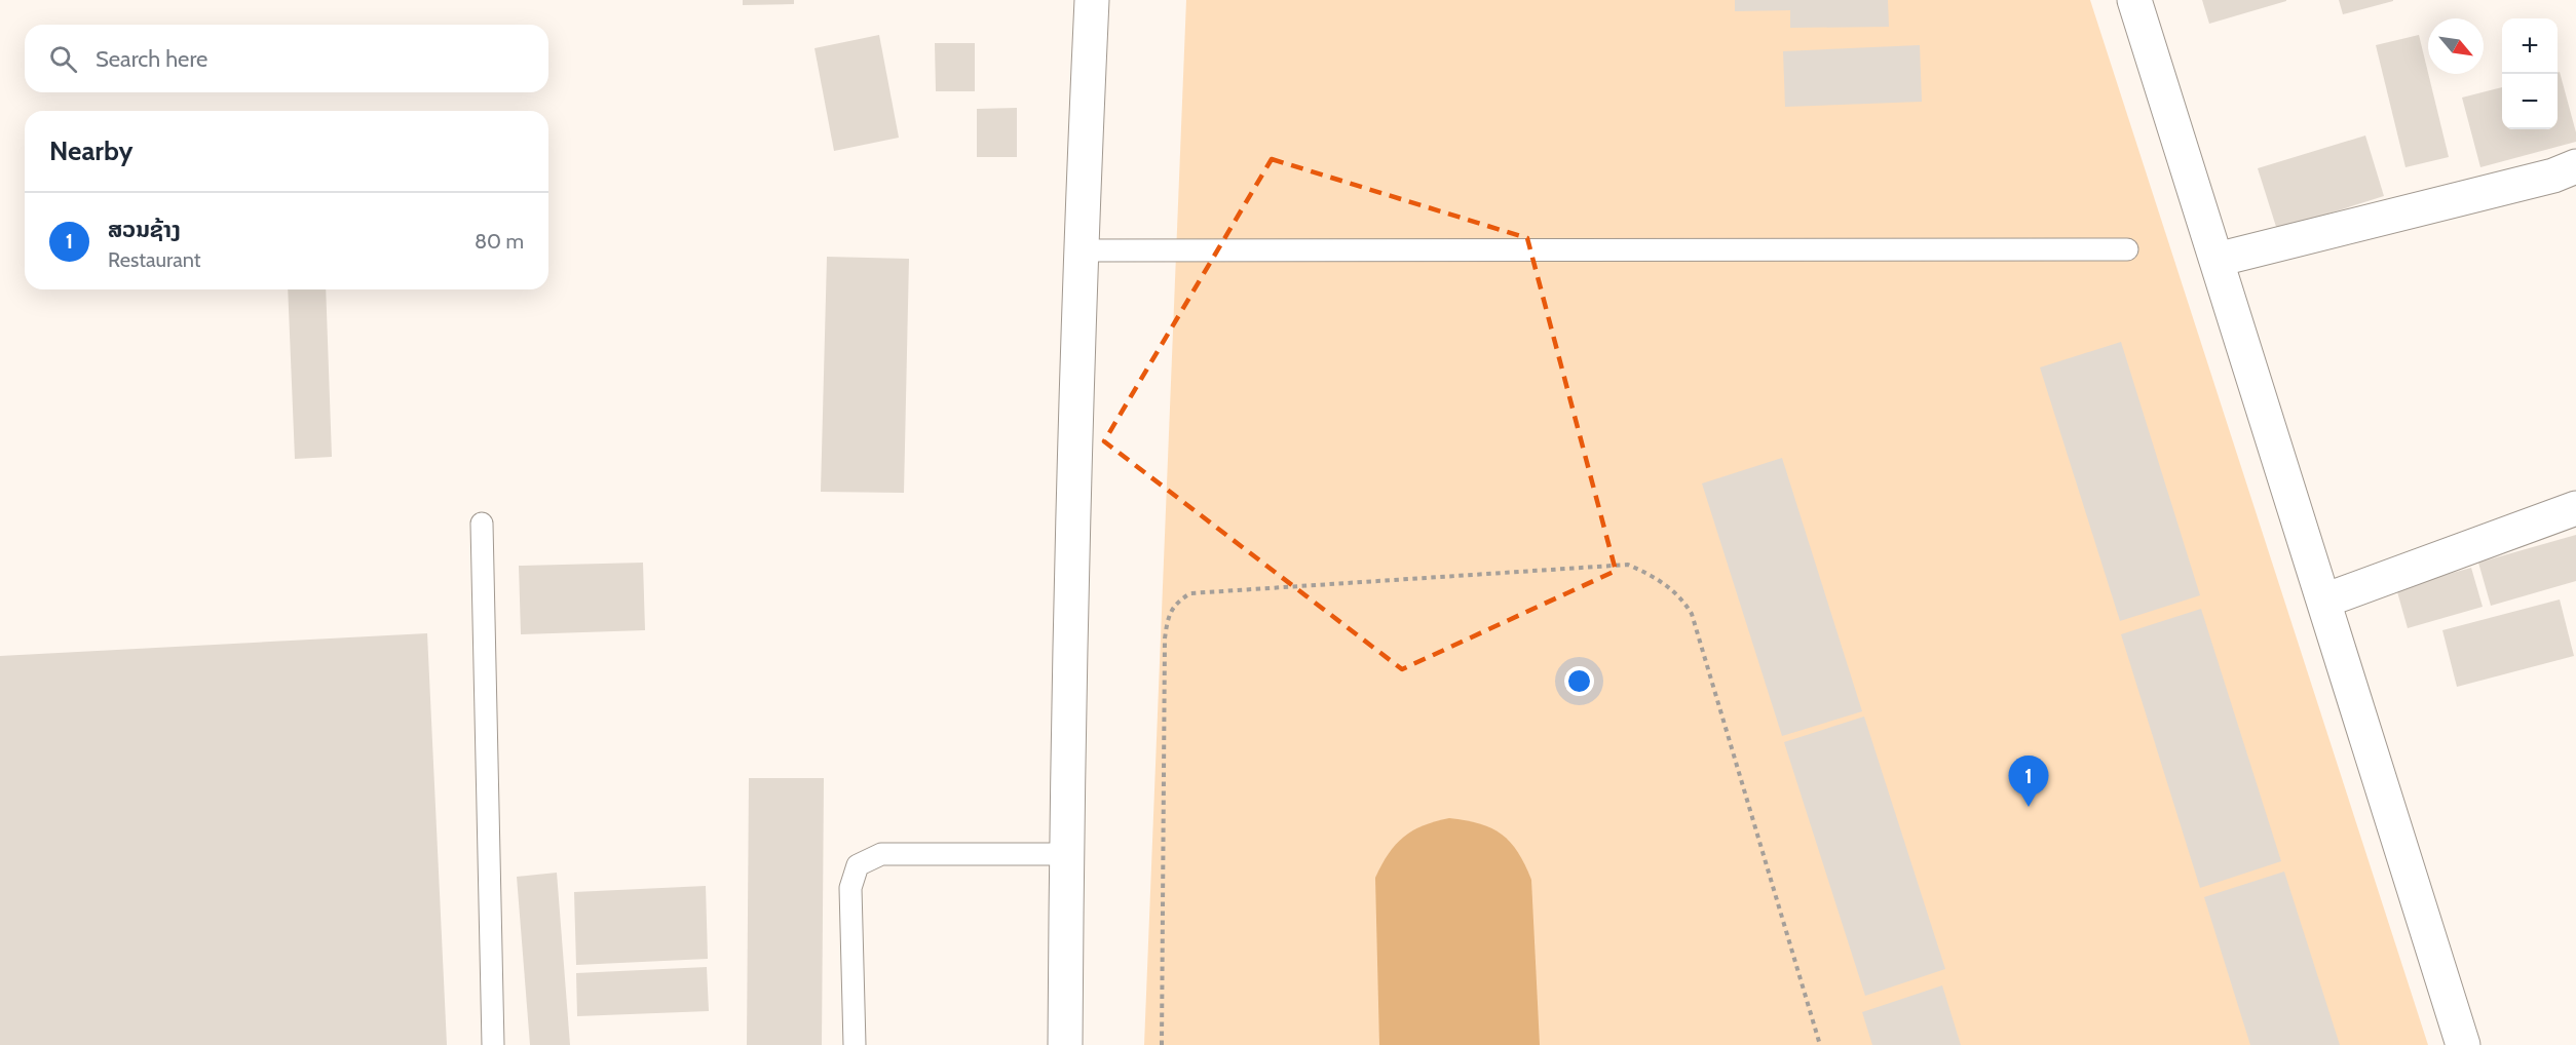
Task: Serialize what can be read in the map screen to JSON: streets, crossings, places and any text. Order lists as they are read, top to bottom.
{
  "north": "bottom right",
  "page": {
    "map_buttons": ["+", "−"],
    "search": "Search here",
    "heading": "Nearby",
    "list": [
      {
        "mark": "1",
        "name": "ສວນຊ້າງ",
        "note": "Restaurant",
        "value": "80 m"
      }
    ],
    "pins": "1"
  }
}
